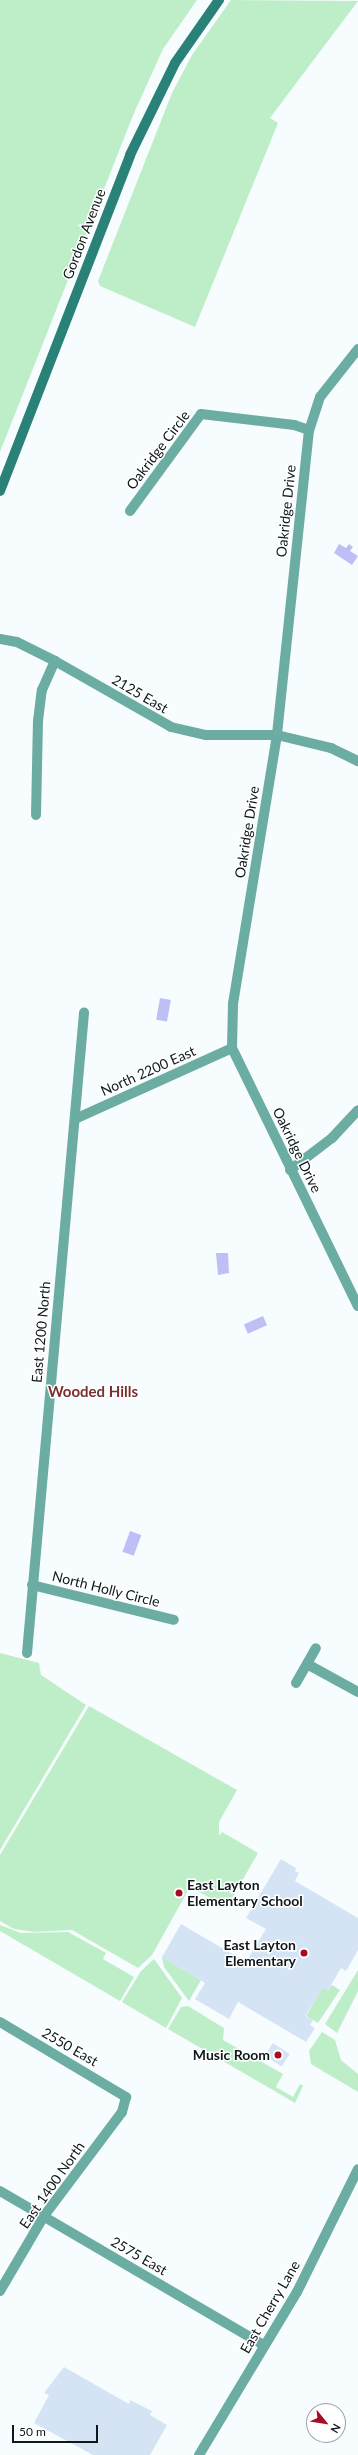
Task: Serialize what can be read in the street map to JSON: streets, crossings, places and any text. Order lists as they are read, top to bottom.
{
  "streets": {
    "main road": ["Gordon Avenue"],
    "street": [
      "Oakridge Circle",
      "Oakridge Drive",
      "2125 East",
      "North 2200 East",
      "East 1200 North",
      "North Holly Circle",
      "2550 East",
      "East 1400 North",
      "2575 East",
      "East Cherry Lane"
    ]
  },
  "crossings": [
    ["Oakridge Circle", "Oakridge Drive"],
    ["Oakridge Drive", "2125 East"],
    ["Oakridge Drive", "North 2200 East"],
    ["North 2200 East", "East 1200 North"],
    ["East 1200 North", "North Holly Circle"],
    ["2550 East", "East 1400 North"],
    ["East 1400 North", "2575 East"],
    ["2575 East", "East Cherry Lane"]
  ],
  "districts": ["Wooded Hills"],
  "places": ["East Layton Elementary School", "East Layton Elementary", "Music Room"],
  "scale_bar": "50 m",
  "north": "bottom right"
}
